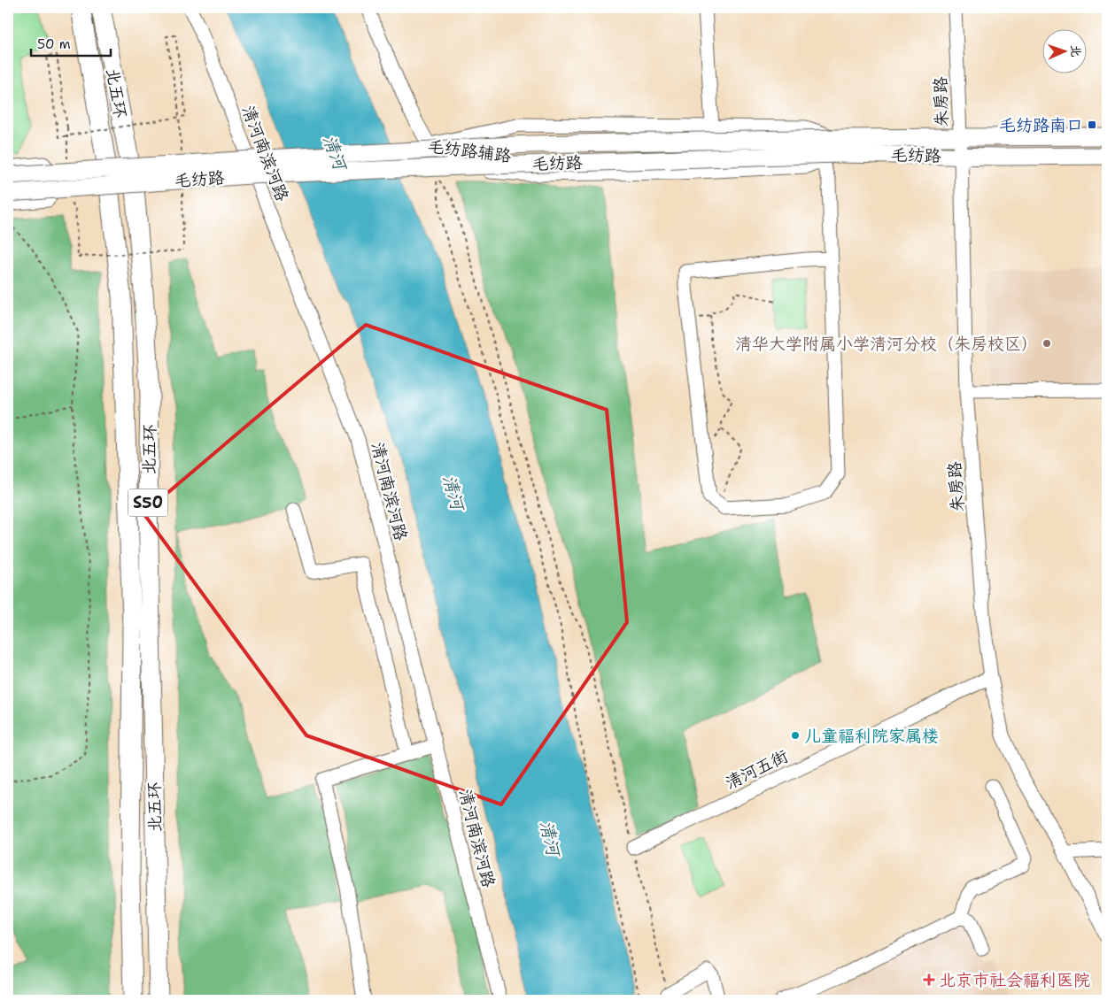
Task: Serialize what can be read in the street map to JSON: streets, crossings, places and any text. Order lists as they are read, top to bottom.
{
  "streets": {
    "highway": ["北五环", "S50"],
    "main road": ["毛纺路"],
    "street": [
      "朱房路",
      "毛纺路辅路",
      "清河南滨河路",
      "清河五街"
    ]
  },
  "crossings": [
    ["朱房路", "毛纺路"],
    ["朱房路", "清河五街"],
    ["毛纺路辅路", "清河南滨河路"],
    ["毛纺路辅路", "毛纺路"]
  ],
  "water": ["清河"],
  "places": {
    "transit": ["毛纺路南口"],
    "other": ["清华大学附属小学清河分校（朱房校区）", "儿童福利院家属楼"],
    "health": ["北京市社会福利医院"]
  },
  "scale_bar": "50 m",
  "north": "right"
}
